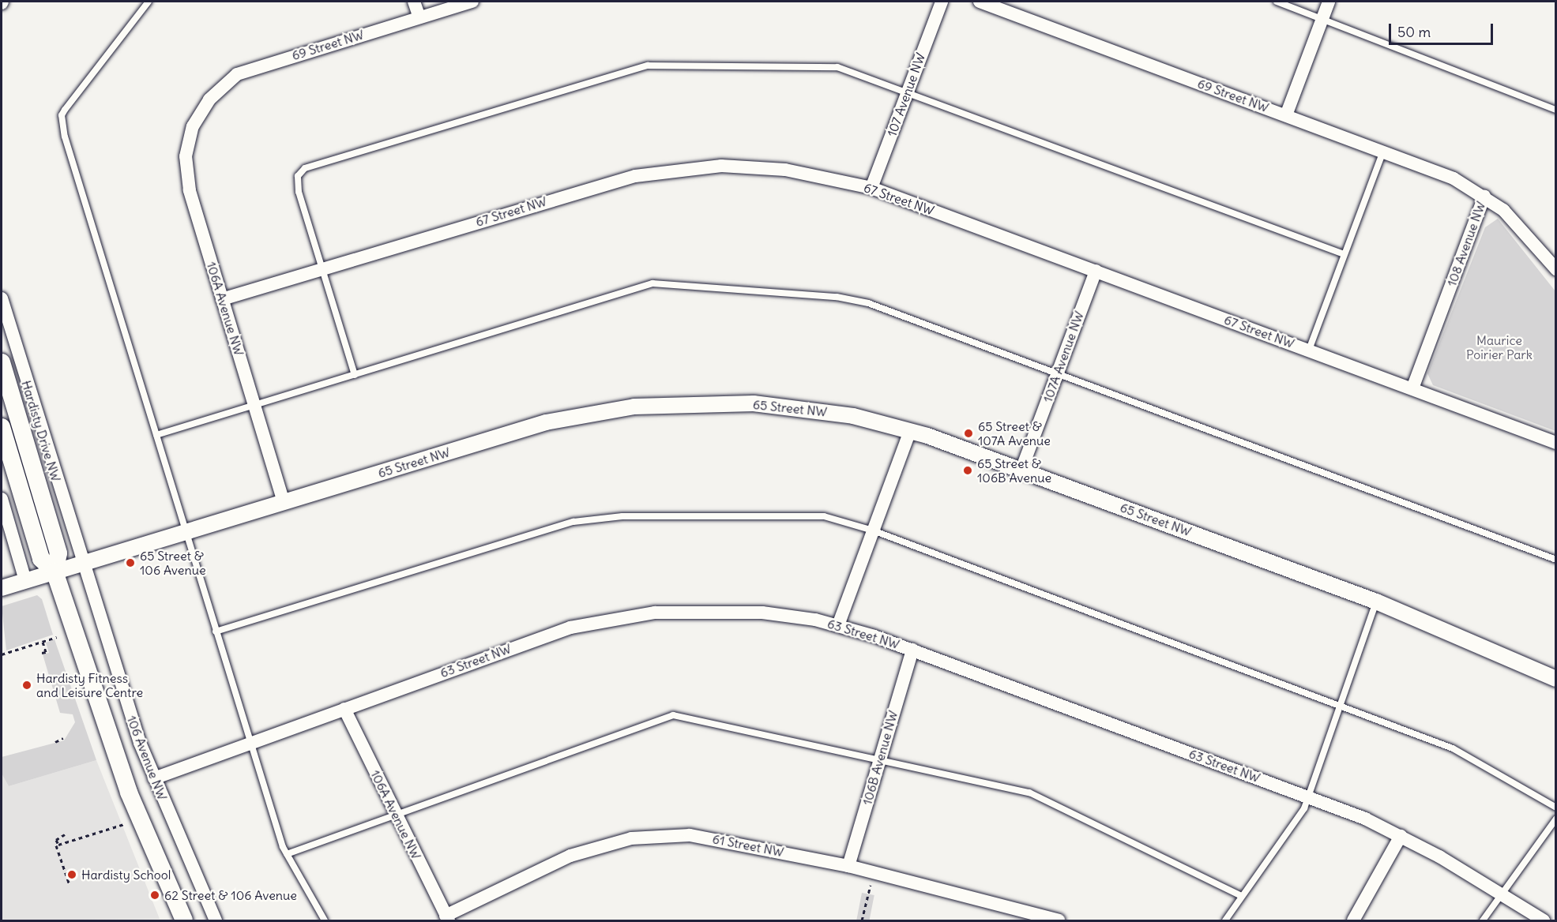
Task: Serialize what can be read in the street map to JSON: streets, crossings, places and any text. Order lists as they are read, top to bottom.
{
  "streets": {
    "street": [
      "69 Street NW",
      "107 Avenue NW",
      "67 Street NW",
      "108 Avenue NW",
      "106A Avenue NW",
      "107A Avenue NW",
      "65 Street NW",
      "Hardisty Drive NW",
      "63 Street NW",
      "106 Avenue NW",
      "106B Avenue NW",
      "61 Street NW"
    ]
  },
  "crossings": [
    ["69 Street NW", "108 Avenue NW"],
    ["69 Street NW", "106A Avenue NW"],
    ["107 Avenue NW", "67 Street NW"],
    ["67 Street NW", "108 Avenue NW"],
    ["67 Street NW", "106A Avenue NW"],
    ["67 Street NW", "107A Avenue NW"],
    ["106A Avenue NW", "65 Street NW"],
    ["106A Avenue NW", "63 Street NW"],
    ["106A Avenue NW", "61 Street NW"],
    ["107A Avenue NW", "65 Street NW"],
    ["65 Street NW", "Hardisty Drive NW"],
    ["65 Street NW", "106 Avenue NW"],
    ["Hardisty Drive NW", "106 Avenue NW"],
    ["63 Street NW", "106 Avenue NW"],
    ["63 Street NW", "106B Avenue NW"],
    ["106B Avenue NW", "61 Street NW"]
  ],
  "parks": ["Maurice Poirier Park"],
  "places": [
    "65 Street & 107A Avenue",
    "65 Street & 106B Avenue",
    "65 Street & 106 Avenue",
    "Hardisty Fitness and Leisure Centre",
    "Hardisty School",
    "62 Street & 106 Avenue"
  ],
  "scale_bar": "50 m"
}
